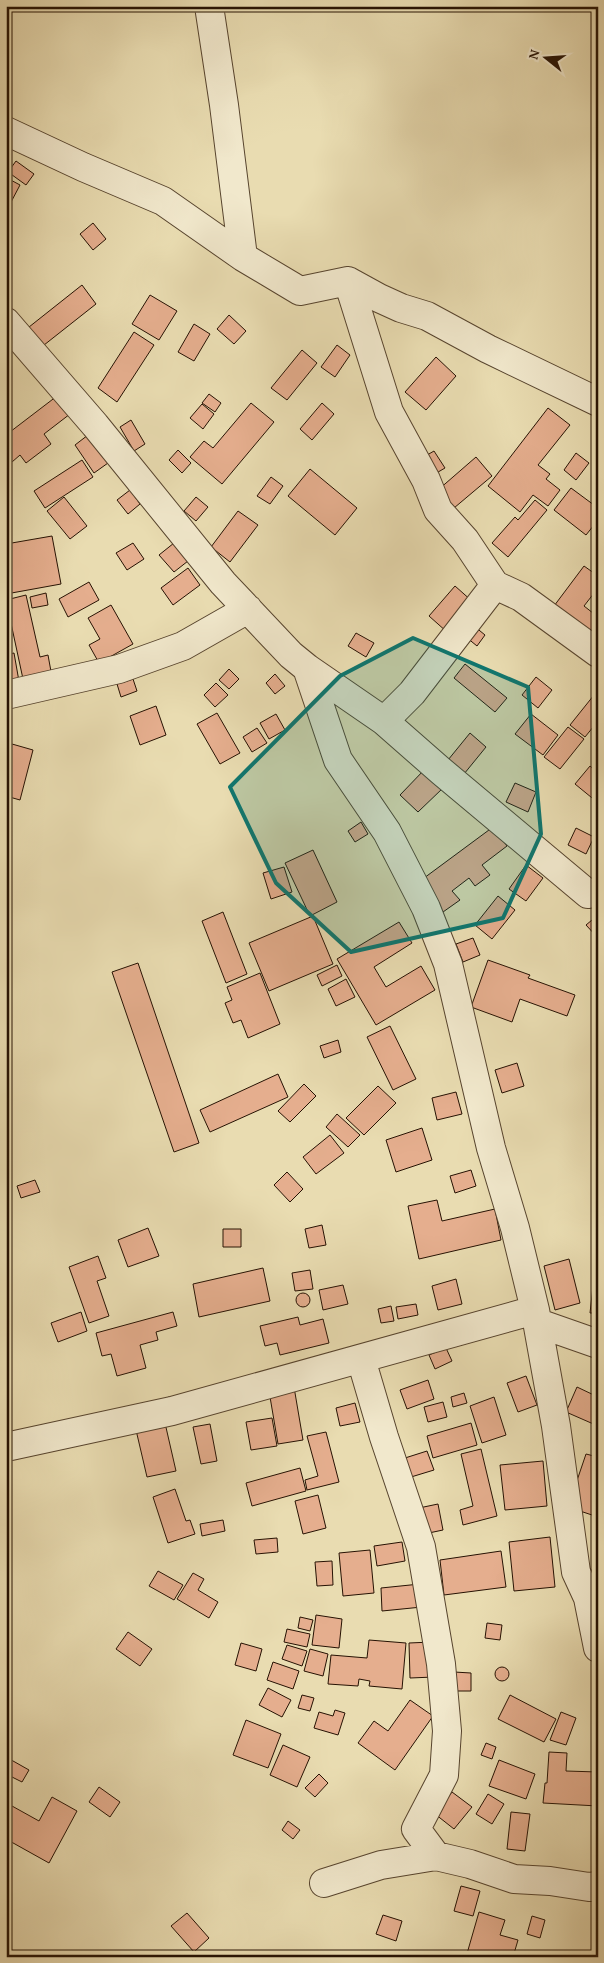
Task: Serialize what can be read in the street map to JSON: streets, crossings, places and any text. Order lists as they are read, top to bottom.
{
  "north": "left"
}
